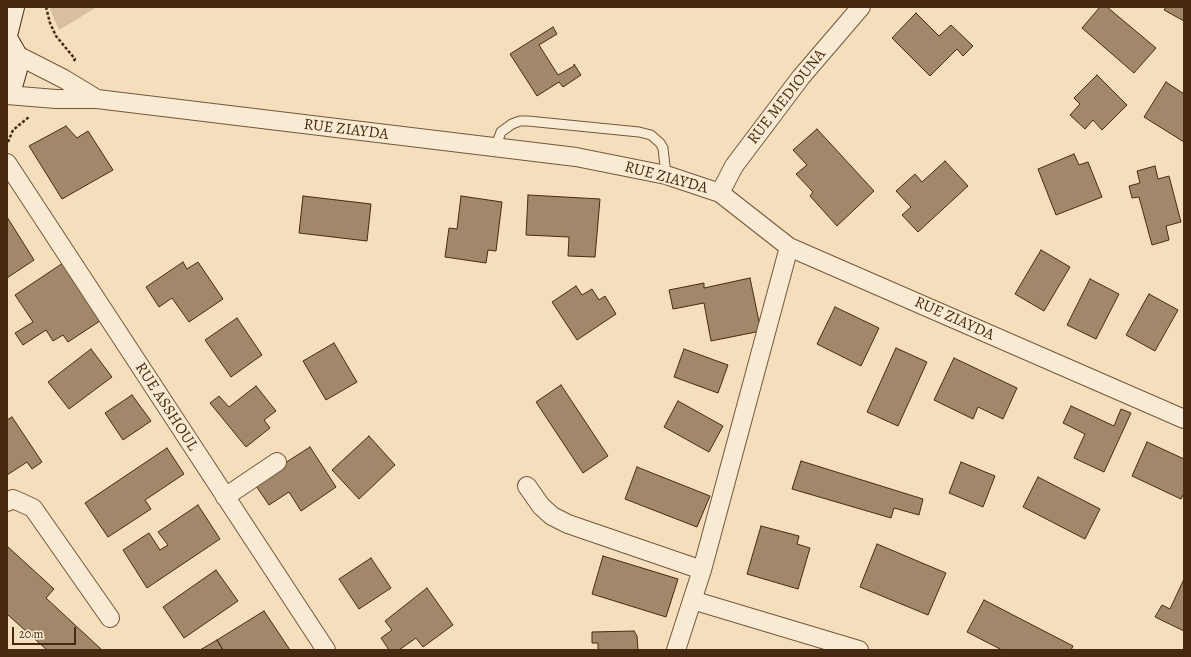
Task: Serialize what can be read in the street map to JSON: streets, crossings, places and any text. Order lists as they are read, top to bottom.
{
  "streets": {
    "street": ["RUE MEDIOUNA", "RUE ZIAYDA", "RUE ASSHOUL"]
  },
  "crossings": [
    ["RUE MEDIOUNA", "RUE ZIAYDA"]
  ],
  "scale_bar": "20 m"
}
